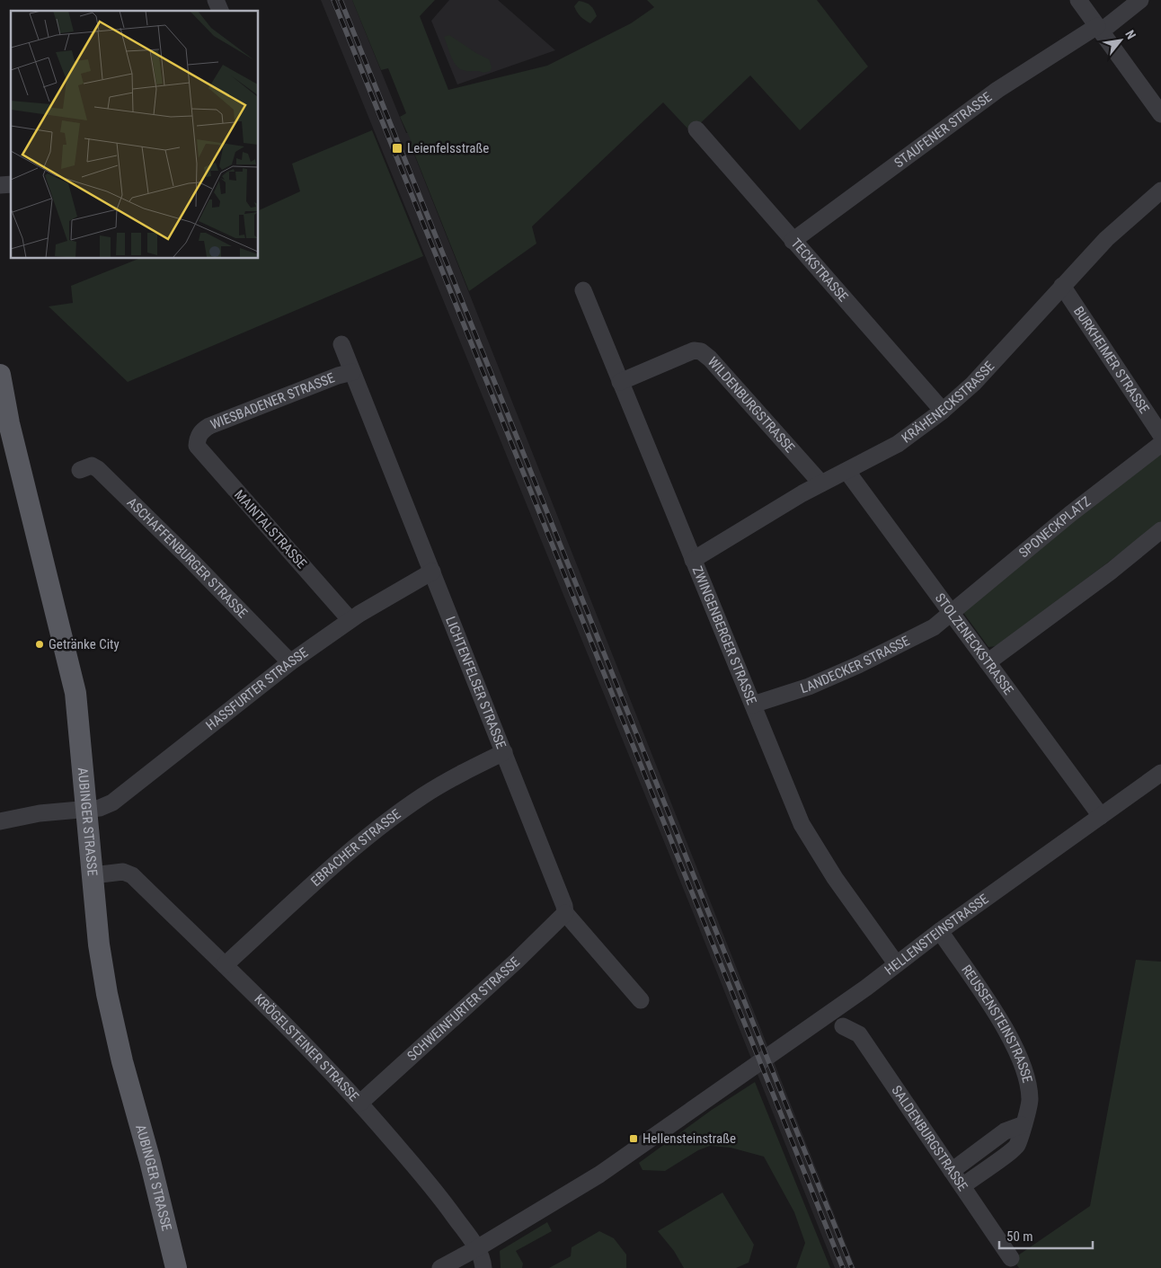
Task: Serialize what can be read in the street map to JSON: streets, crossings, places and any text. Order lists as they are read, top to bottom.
{
  "streets": {
    "main road": ["AUBINGER STRASSE"],
    "street": [
      "STAUFENER STRASSE",
      "TECKSTRASSE",
      "BURKHEIMER STRASSE",
      "KRÄHENECKSTRASSE",
      "WIESBADENER STRASSE",
      "WILDENBURGSTRASSE",
      "SPONECKPLATZ",
      "MAINTALSTRASSE",
      "ASCHAFFENBURGER STRASSE",
      "ZWINGENBERGER STRASSE",
      "STOLZENECKSTRASSE",
      "LANDECKER STRASSE",
      "LICHTENFELSER STRASSE",
      "HASSFURTER STRASSE",
      "EBRACHER STRASSE",
      "HELLENSTEINSTRASSE",
      "SCHWEINFURTER STRASSE",
      "REUSSENSTEINSTRASSE",
      "KRÖGELSTEINER STRASSE",
      "SALDENBURGSTRASSE"
    ]
  },
  "crossings": [
    ["STAUFENER STRASSE", "TECKSTRASSE"],
    ["TECKSTRASSE", "KRÄHENECKSTRASSE"],
    ["BURKHEIMER STRASSE", "KRÄHENECKSTRASSE"],
    ["KRÄHENECKSTRASSE", "WILDENBURGSTRASSE"],
    ["KRÄHENECKSTRASSE", "ZWINGENBERGER STRASSE"],
    ["KRÄHENECKSTRASSE", "STOLZENECKSTRASSE"],
    ["WIESBADENER STRASSE", "MAINTALSTRASSE"],
    ["WIESBADENER STRASSE", "LICHTENFELSER STRASSE"],
    ["WILDENBURGSTRASSE", "ZWINGENBERGER STRASSE"],
    ["SPONECKPLATZ", "STOLZENECKSTRASSE"],
    ["SPONECKPLATZ", "LANDECKER STRASSE"],
    ["MAINTALSTRASSE", "HASSFURTER STRASSE"],
    ["ASCHAFFENBURGER STRASSE", "HASSFURTER STRASSE"],
    ["ZWINGENBERGER STRASSE", "LANDECKER STRASSE"],
    ["ZWINGENBERGER STRASSE", "HELLENSTEINSTRASSE"],
    ["STOLZENECKSTRASSE", "LANDECKER STRASSE"],
    ["STOLZENECKSTRASSE", "HELLENSTEINSTRASSE"],
    ["LICHTENFELSER STRASSE", "HASSFURTER STRASSE"],
    ["LICHTENFELSER STRASSE", "EBRACHER STRASSE"],
    ["LICHTENFELSER STRASSE", "SCHWEINFURTER STRASSE"],
    ["HASSFURTER STRASSE", "AUBINGER STRASSE"],
    ["AUBINGER STRASSE", "KRÖGELSTEINER STRASSE"],
    ["EBRACHER STRASSE", "KRÖGELSTEINER STRASSE"],
    ["HELLENSTEINSTRASSE", "REUSSENSTEINSTRASSE"],
    ["HELLENSTEINSTRASSE", "KRÖGELSTEINER STRASSE"],
    ["SCHWEINFURTER STRASSE", "KRÖGELSTEINER STRASSE"],
    ["REUSSENSTEINSTRASSE", "SALDENBURGSTRASSE"]
  ],
  "places": {
    "transit": ["Leienfelsstraße", "Hellensteinstraße"],
    "other": ["Getränke City"]
  },
  "scale_bar": "50 m",
  "north": "top right"
}
